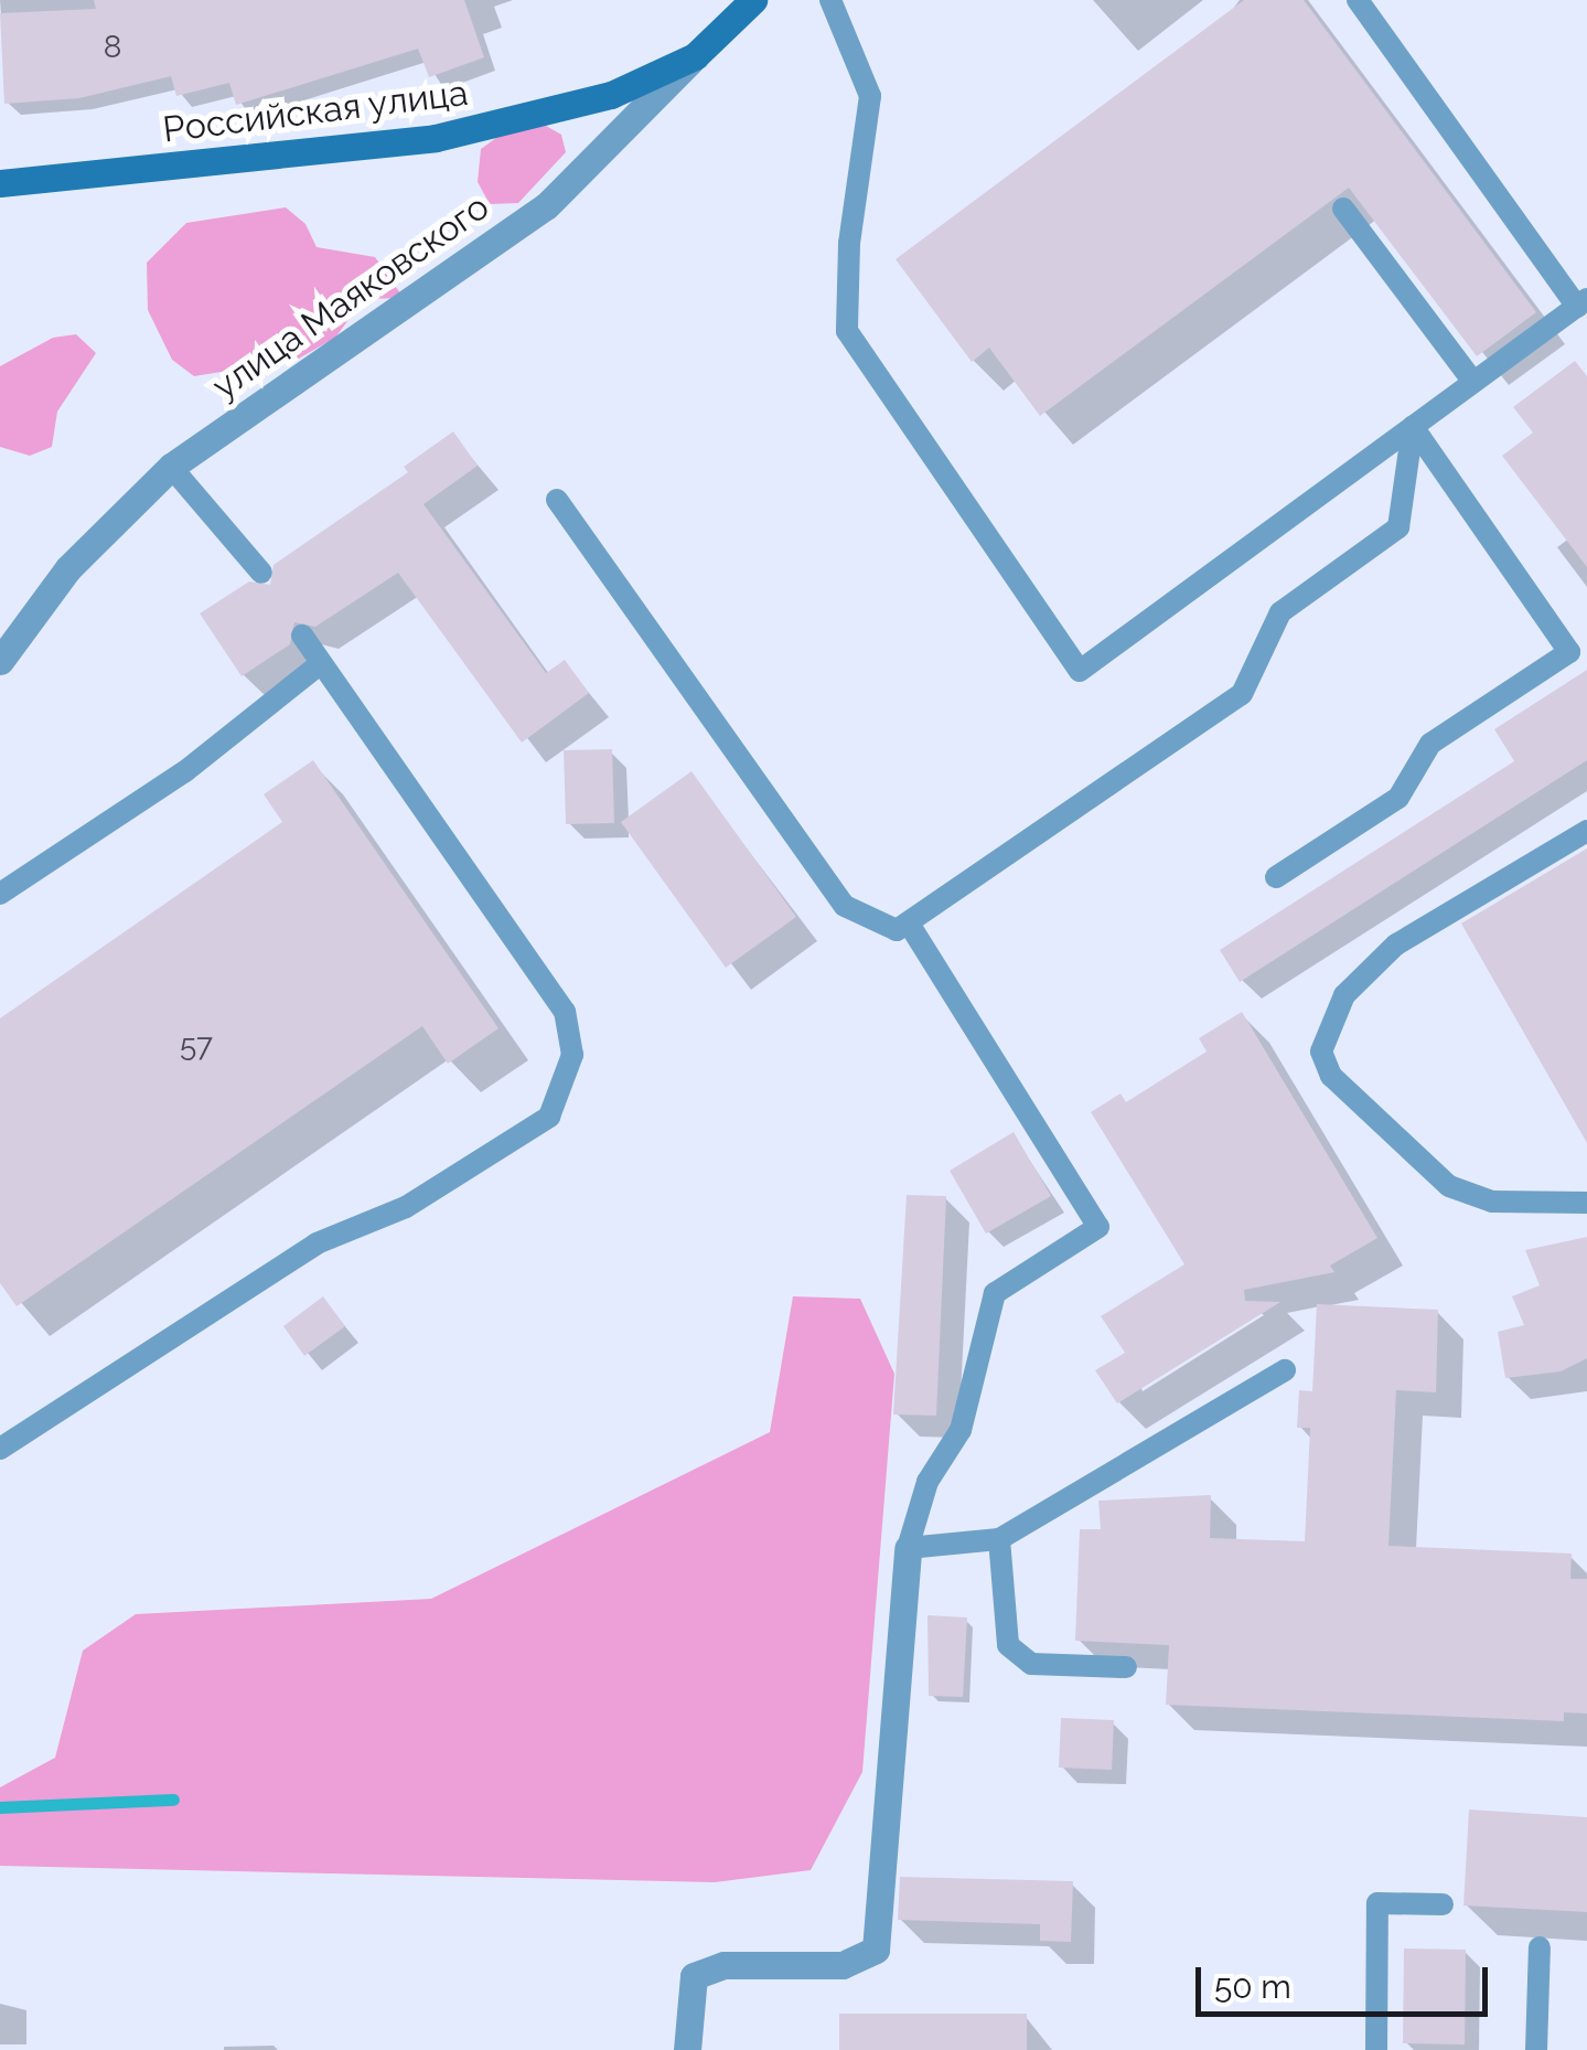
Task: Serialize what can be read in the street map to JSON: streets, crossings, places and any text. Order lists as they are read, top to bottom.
{
  "streets": {
    "street": ["Российская улица", "улица Маяковского"]
  },
  "crossings": [
    ["Российская улица", "улица Маяковского"]
  ],
  "house_numbers": ["8", "57"],
  "scale_bar": "50 m"
}
